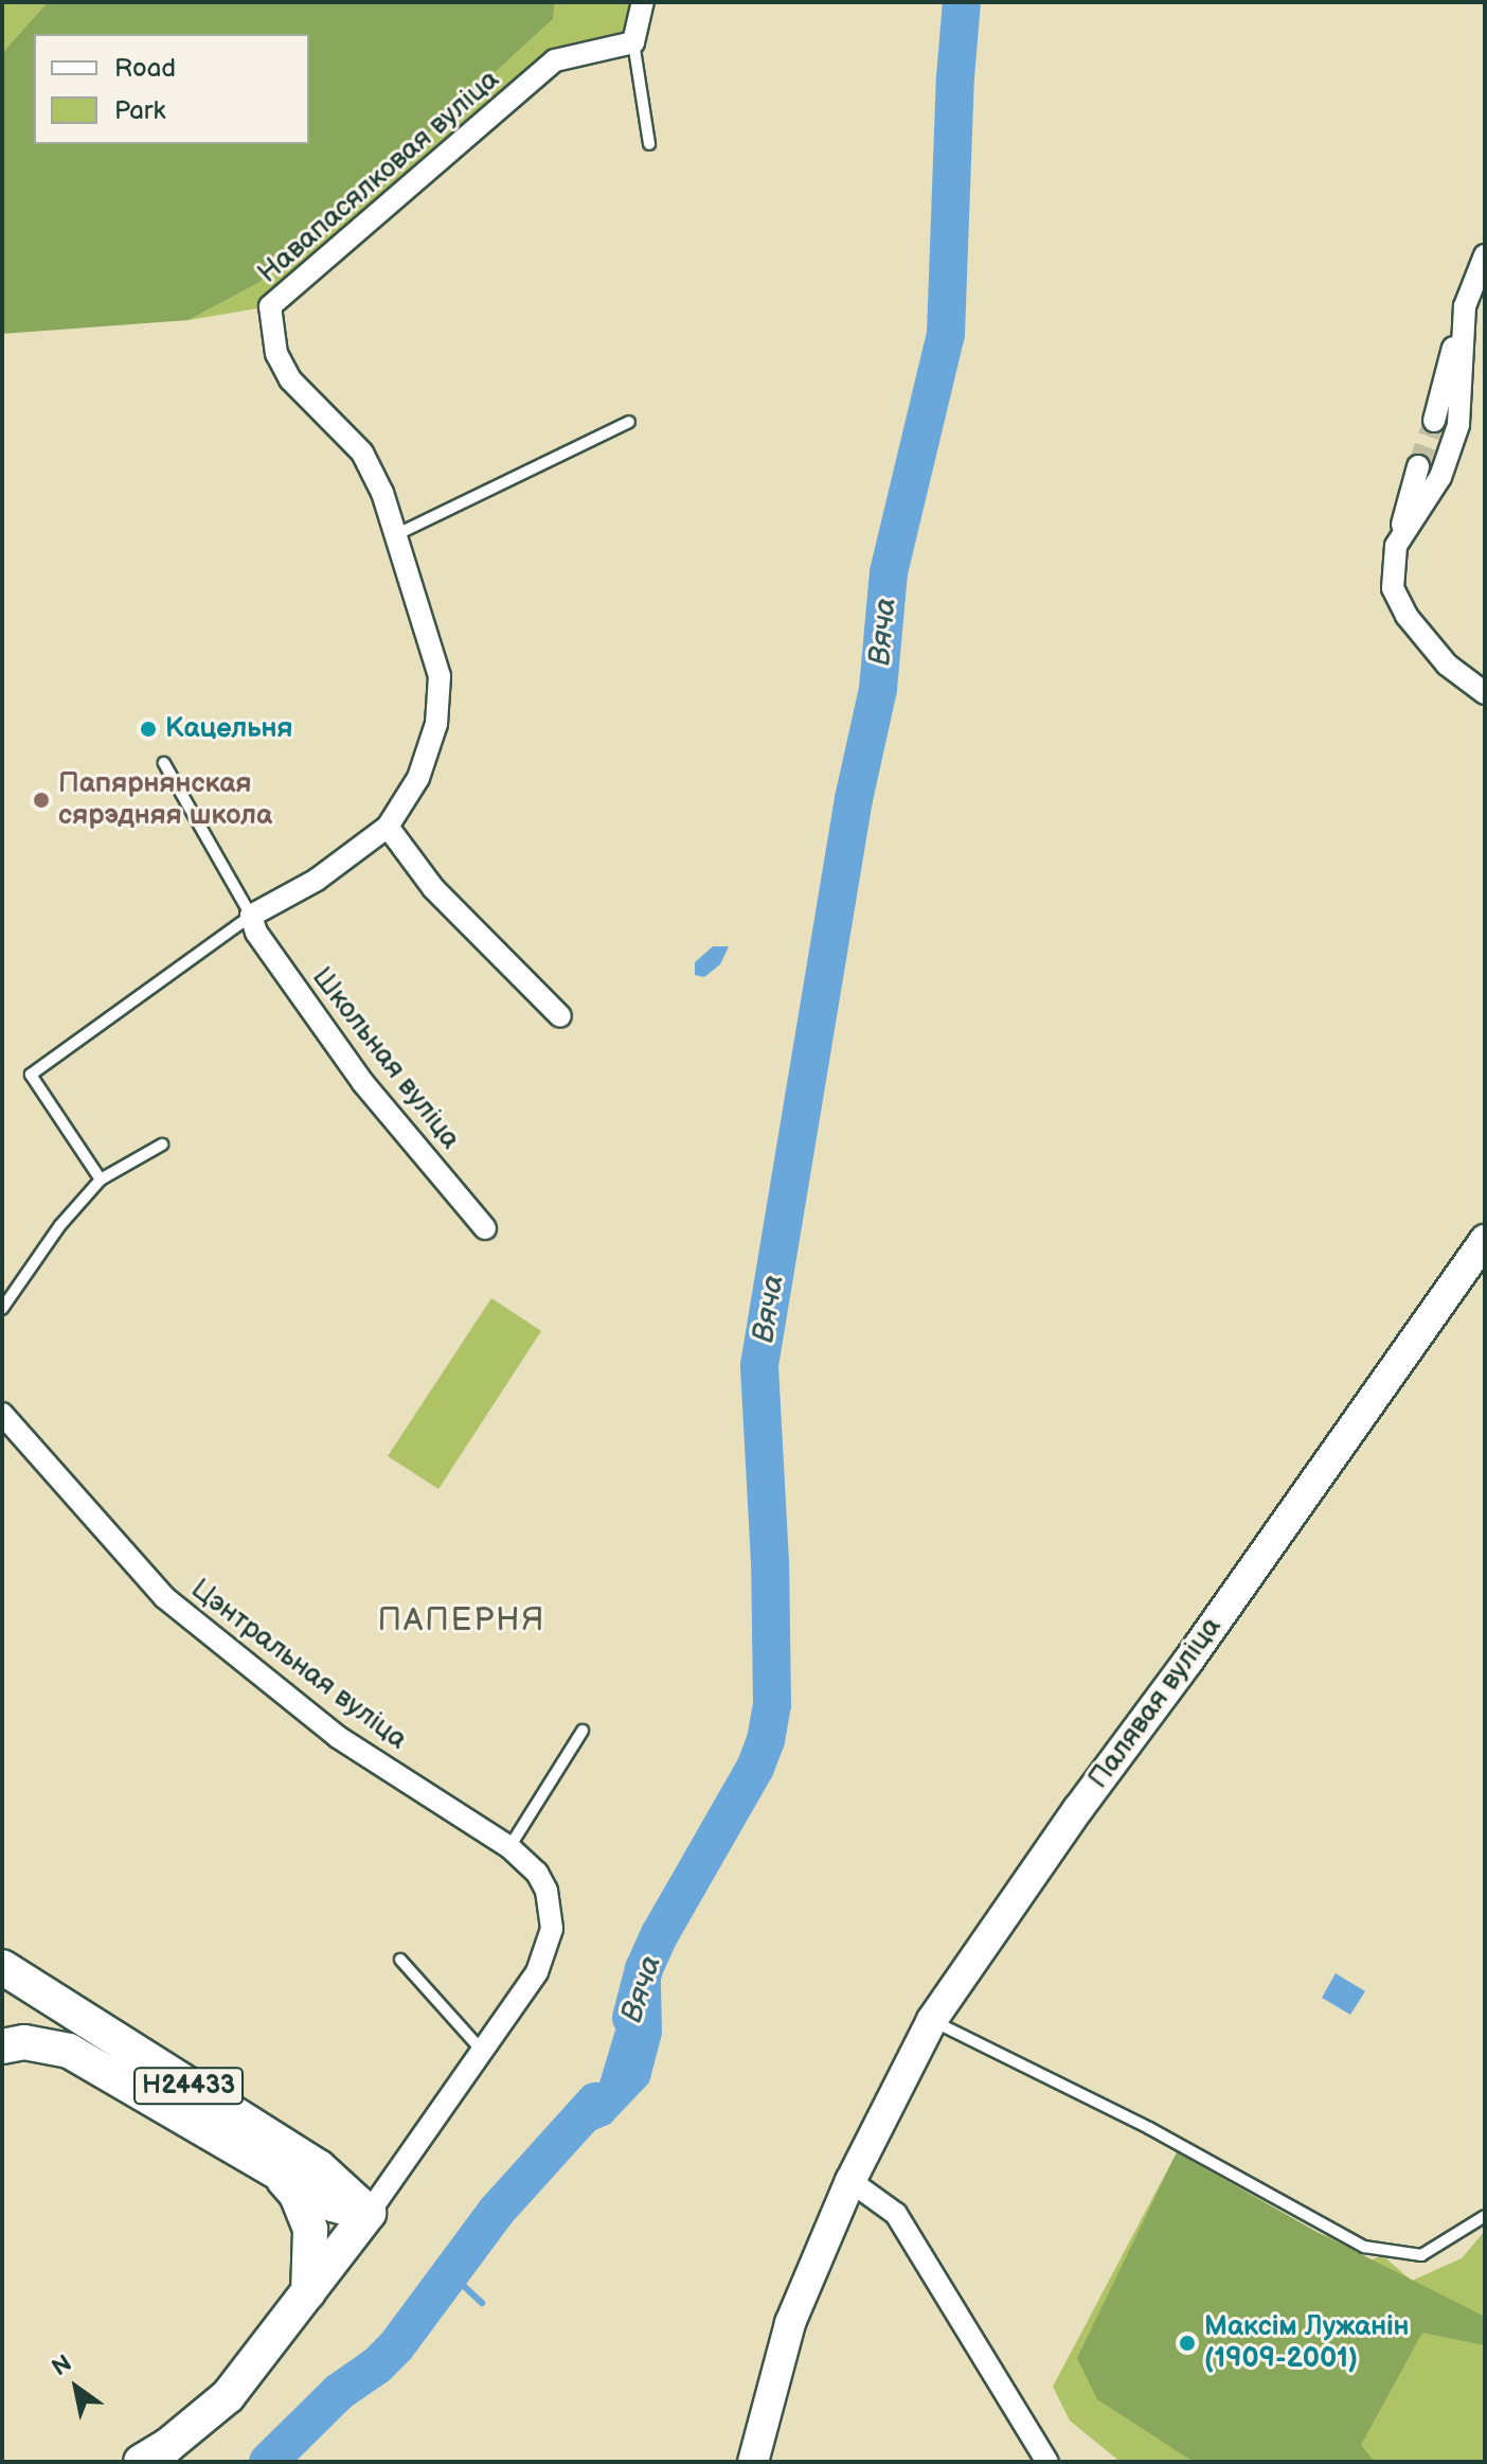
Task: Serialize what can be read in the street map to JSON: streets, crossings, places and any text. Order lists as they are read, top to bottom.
{
  "streets": {
    "highway": ["Н24433"],
    "main road": ["Палявая вуліца"],
    "street": ["Навапасялковая вуліца", "Школьная вуліца", "Цэнтральная вуліца"]
  },
  "districts": ["ПАПЕРНЯ"],
  "water": ["Вяча"],
  "places": ["Кацельня", "Папярнянская сярэдняя школа", "Максiм Лужанiн (1909-2001)"],
  "legend": ["Road", "Park"],
  "north": "top left"
}
